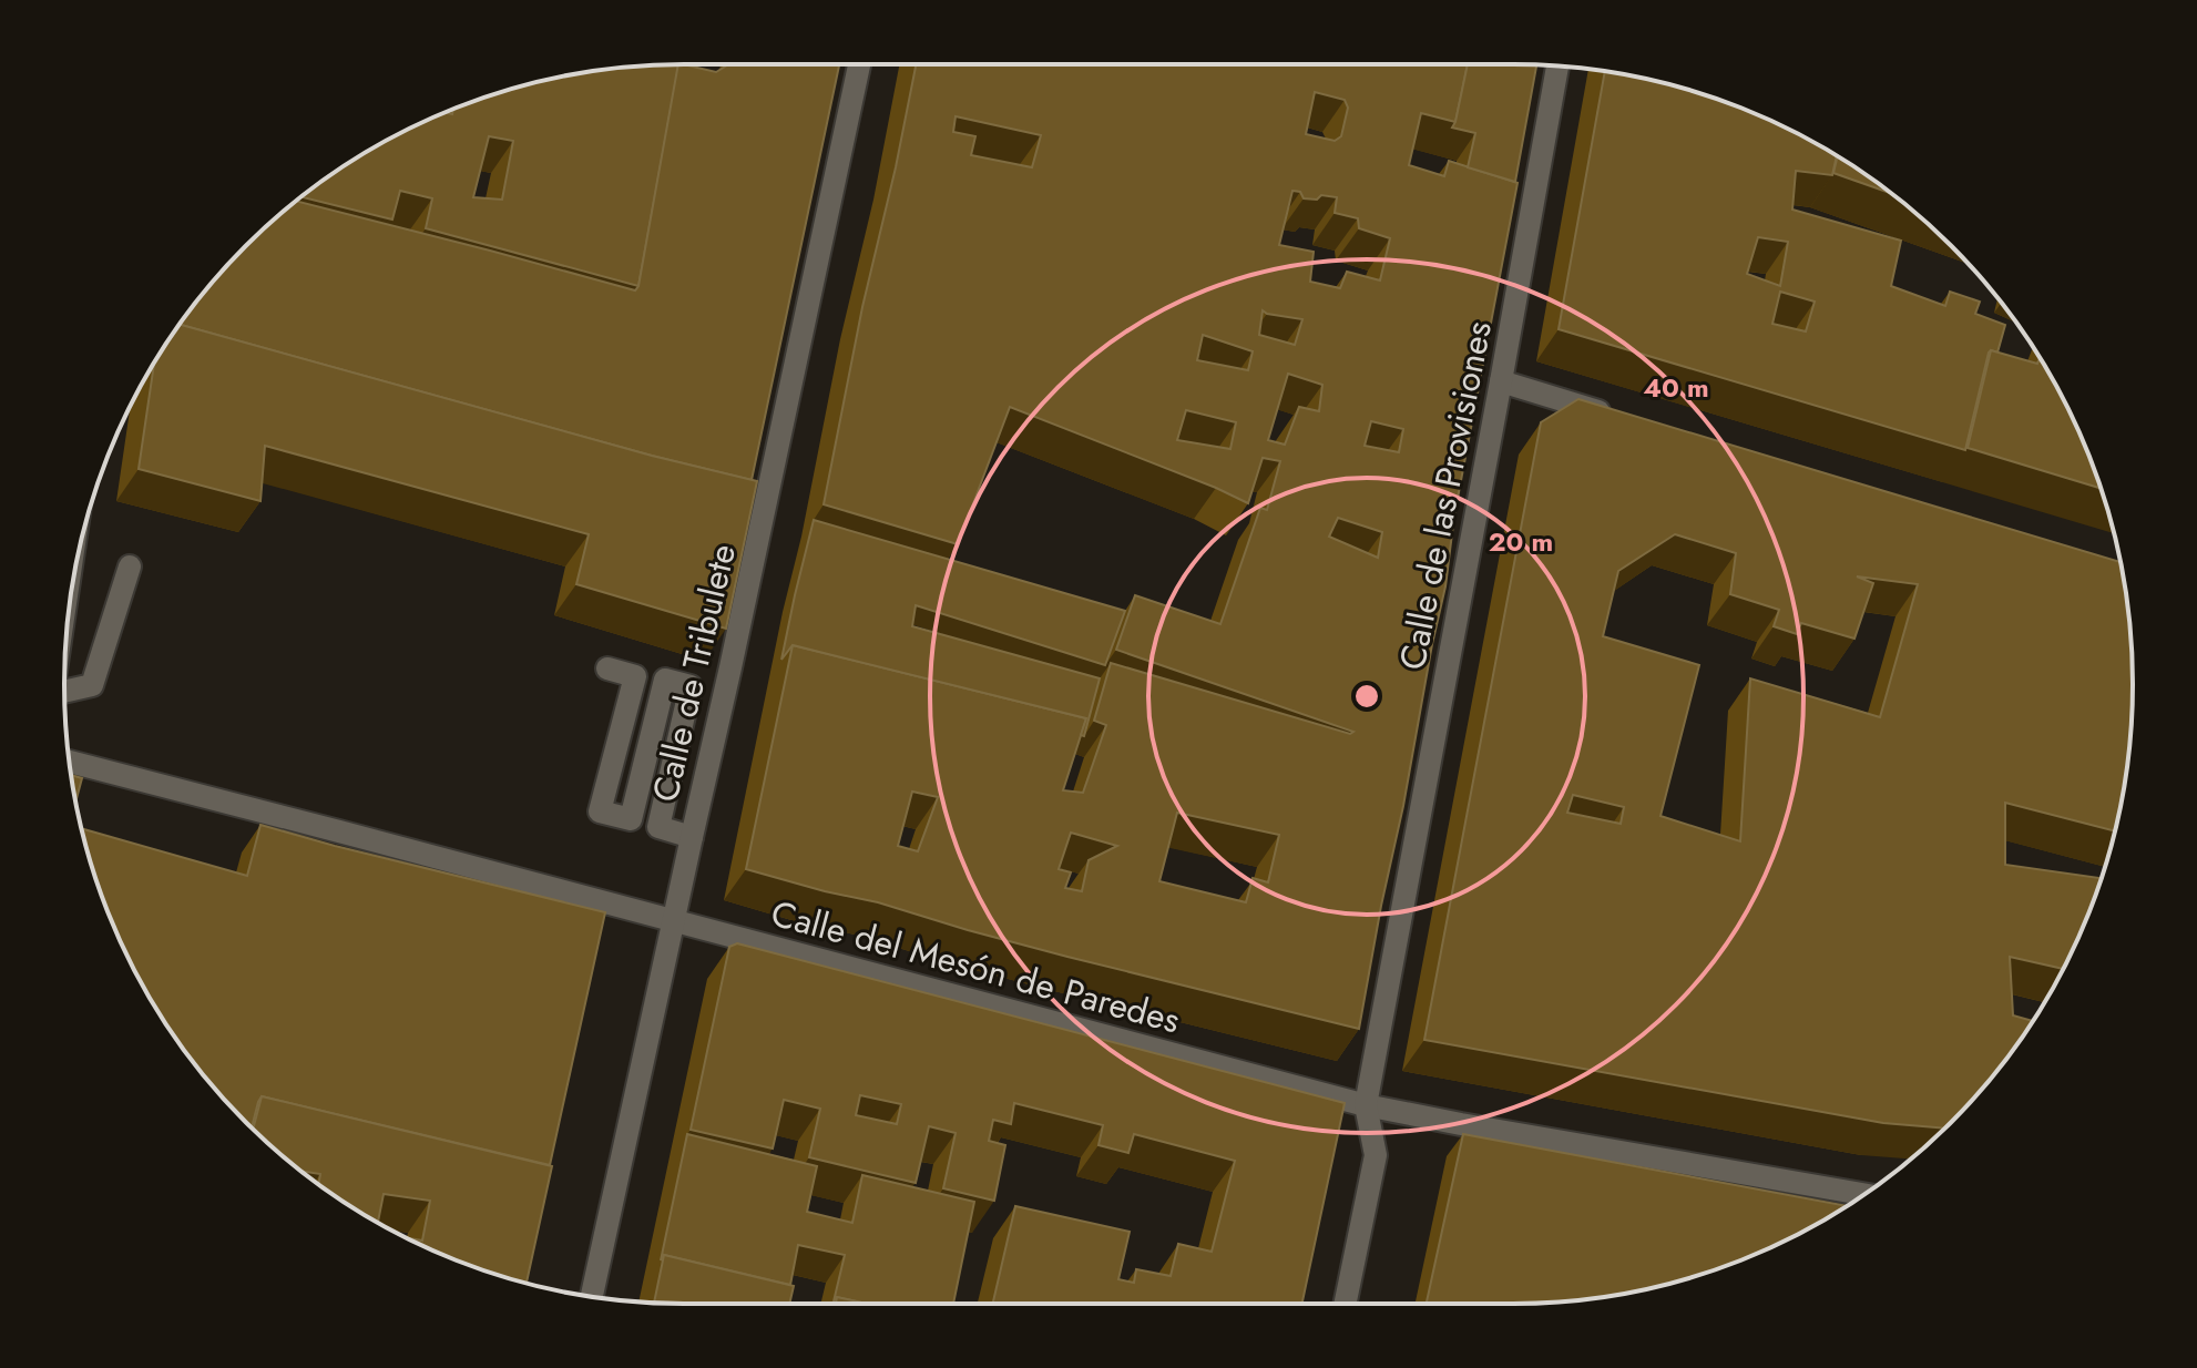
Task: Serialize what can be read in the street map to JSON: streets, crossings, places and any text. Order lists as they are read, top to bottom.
{
  "streets": {
    "street": ["Calle de las Provisiones", "Calle de Tribulete", "Calle del Mesón de Paredes"]
  },
  "crossings": [
    ["Calle de las Provisiones", "Calle del Mesón de Paredes"],
    ["Calle de Tribulete", "Calle del Mesón de Paredes"]
  ],
  "rings": ["40 m", "20 m"]
}
